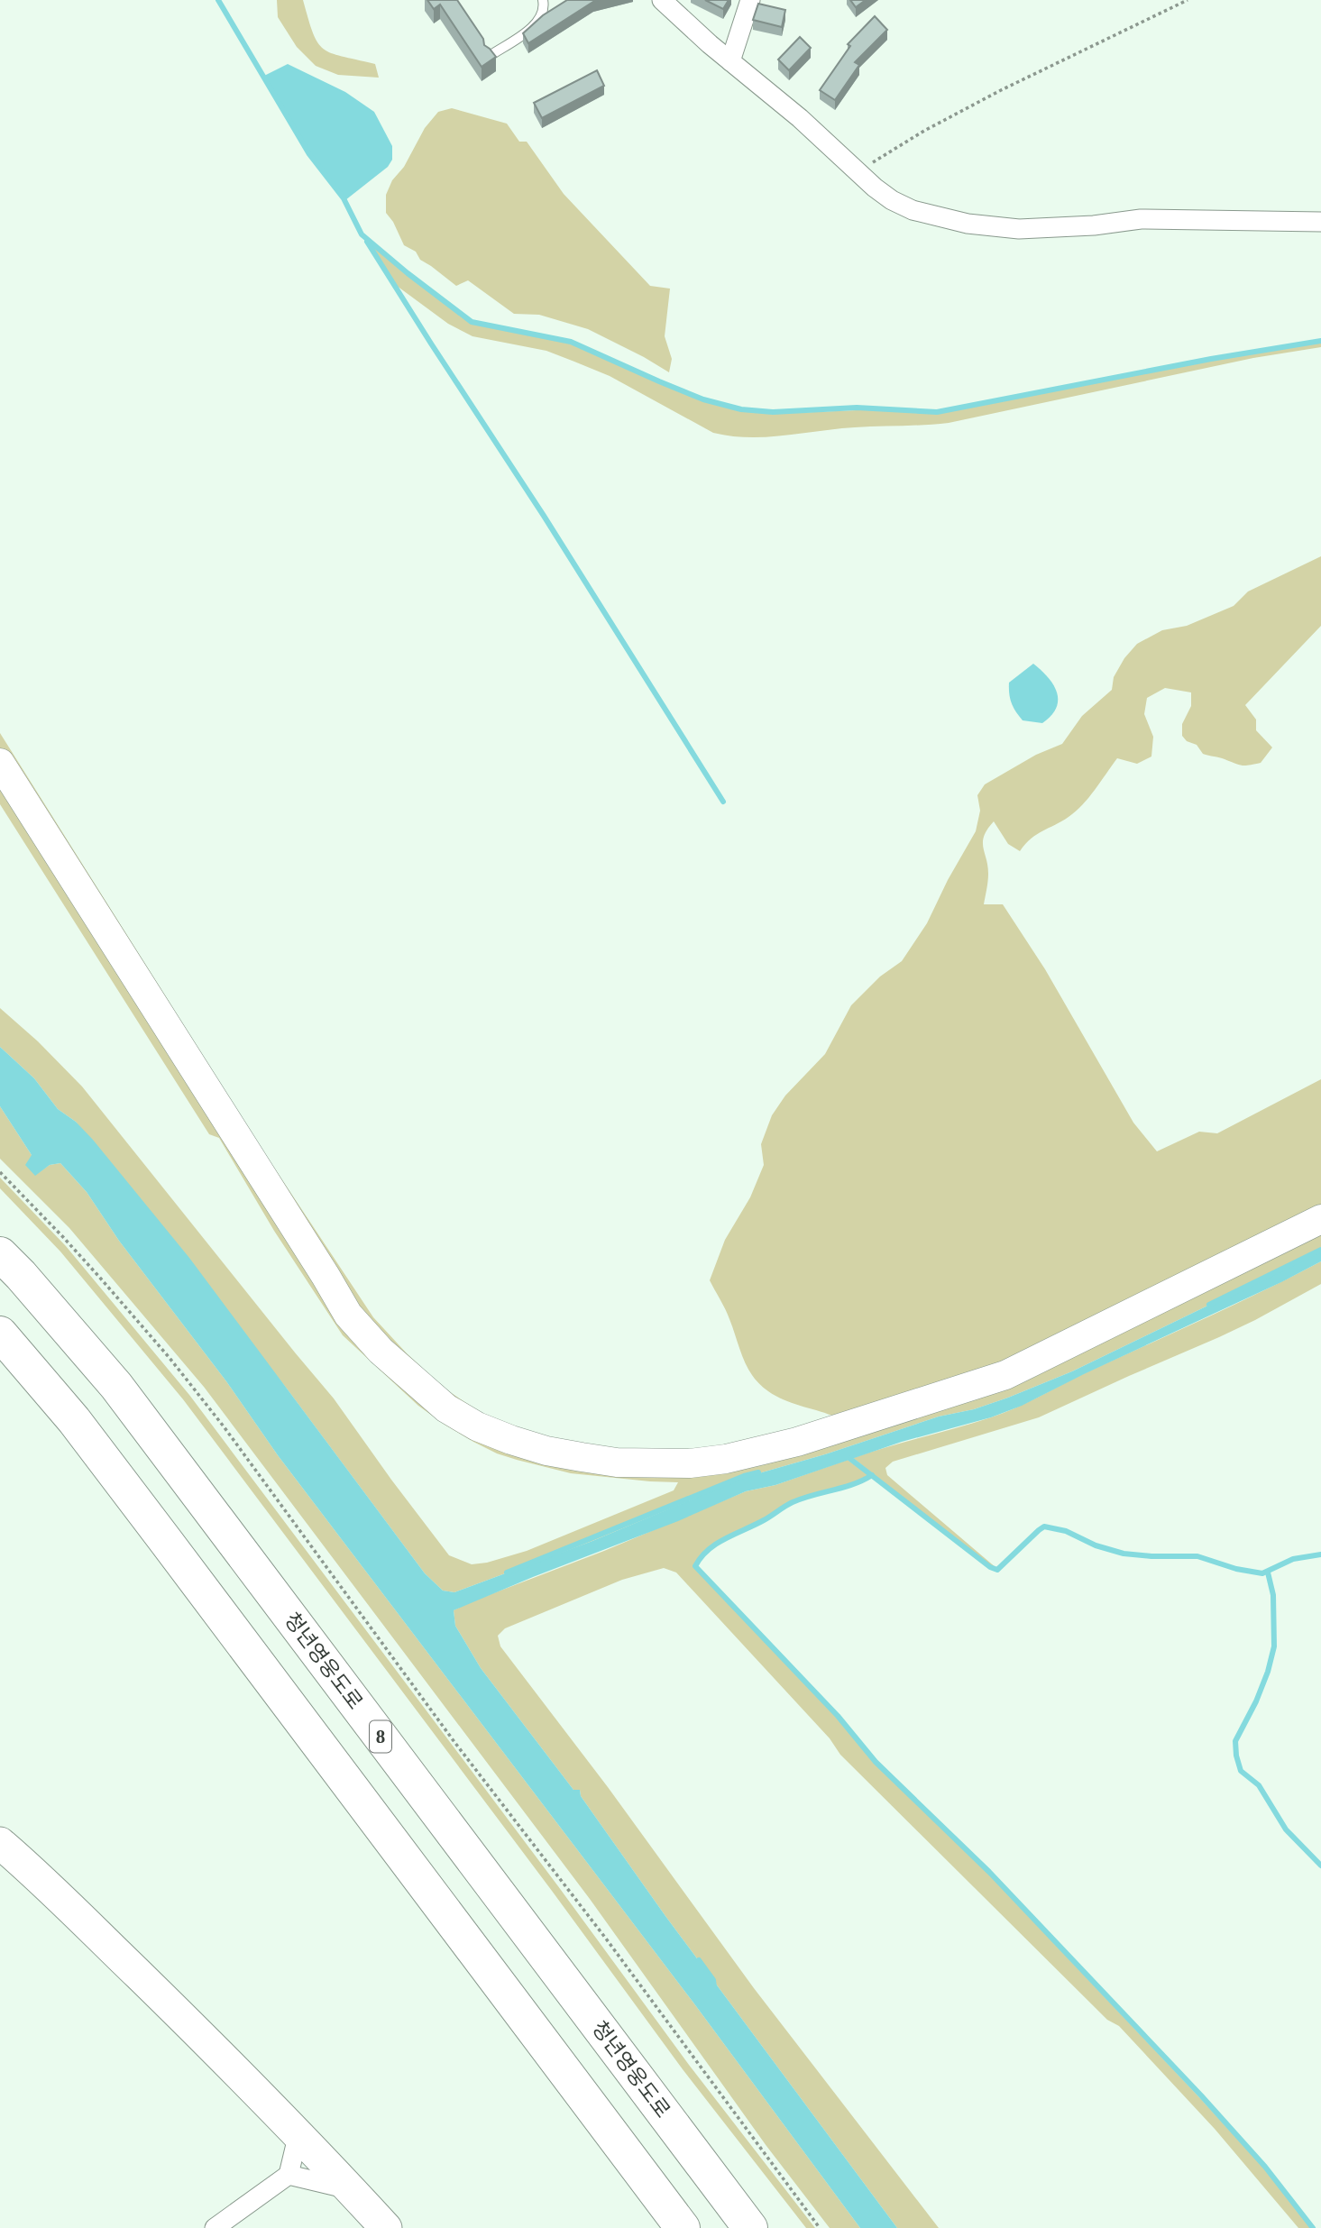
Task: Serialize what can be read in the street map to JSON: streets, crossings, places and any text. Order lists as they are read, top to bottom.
{
  "streets": {
    "highway": ["청년영웅도로", "8"]
  }
}
